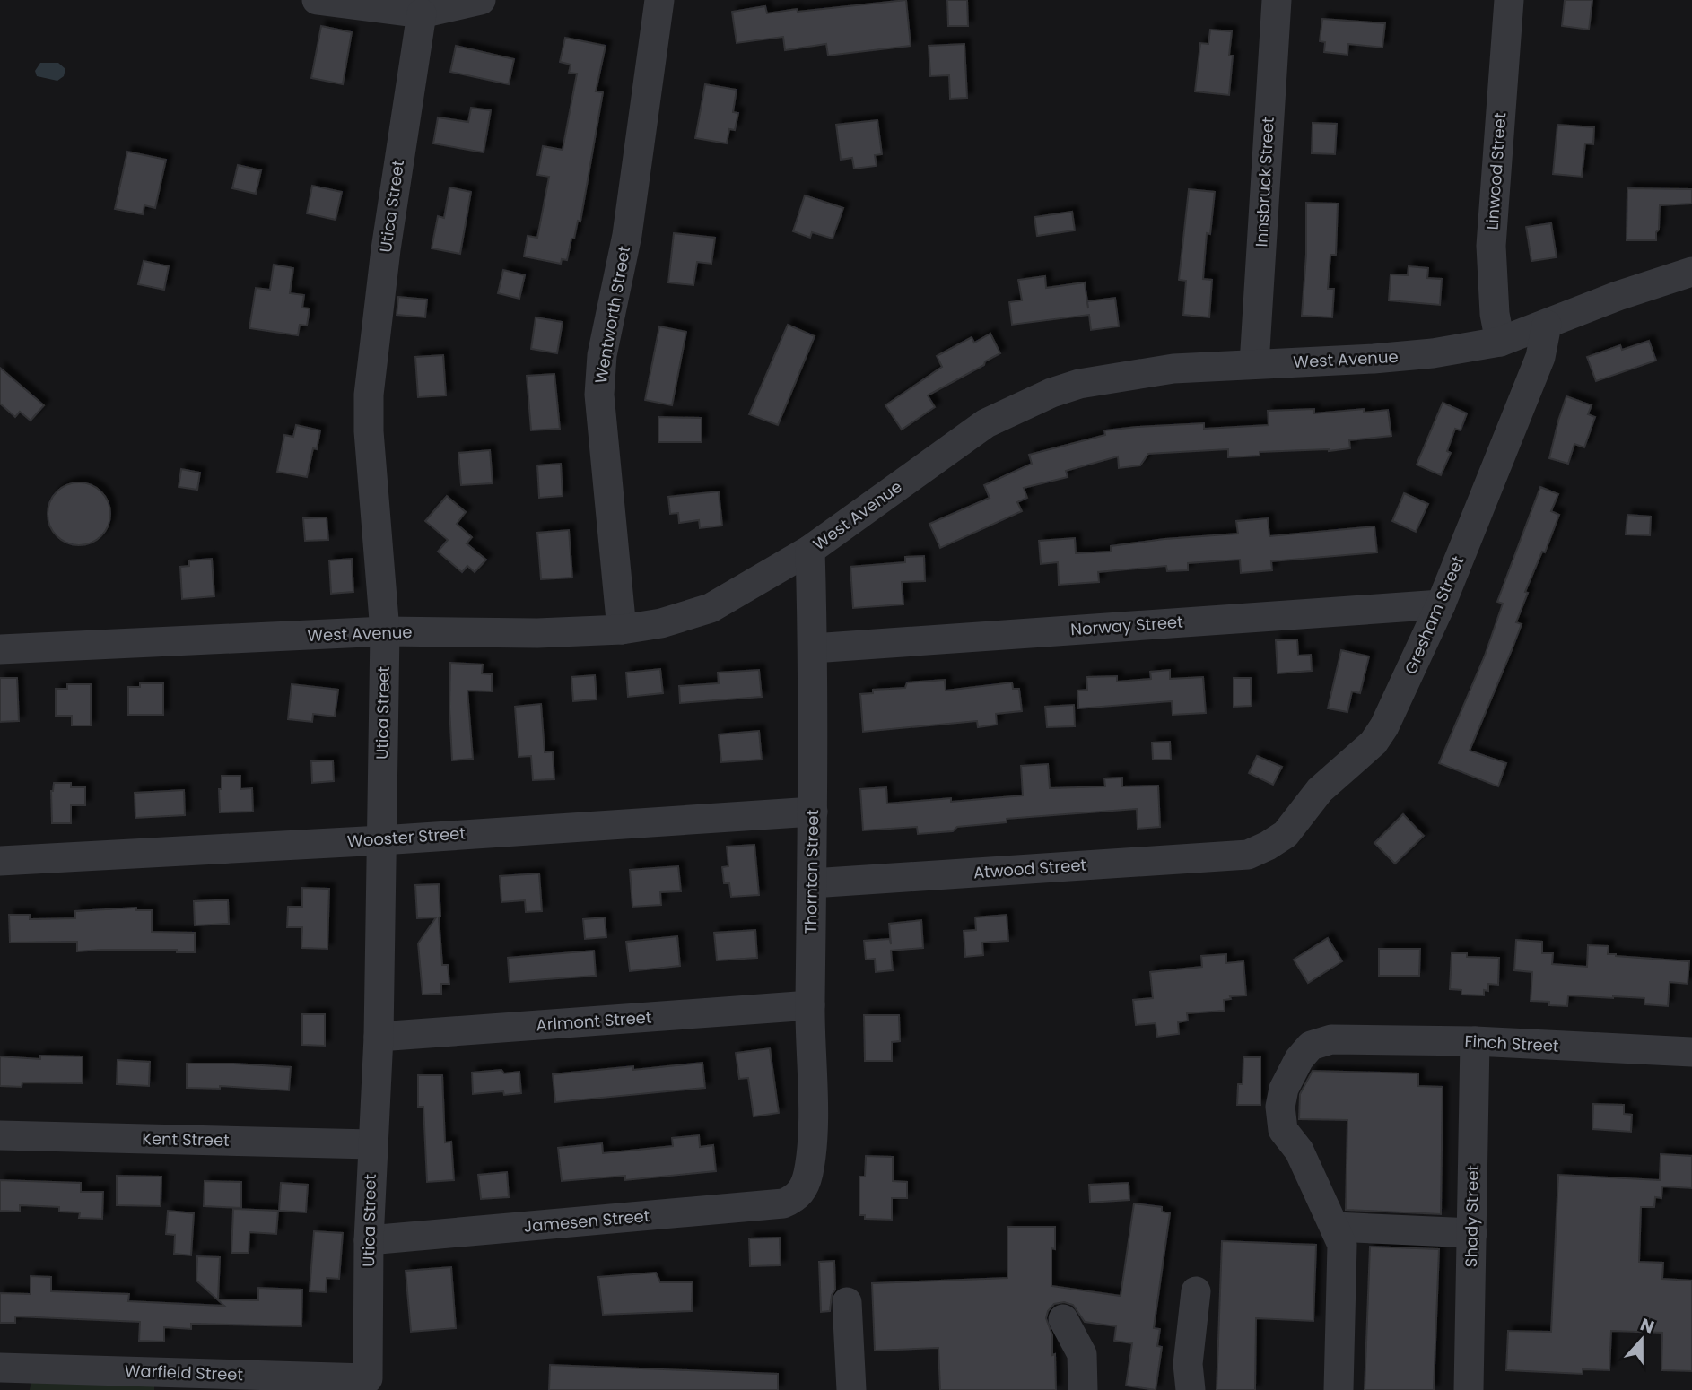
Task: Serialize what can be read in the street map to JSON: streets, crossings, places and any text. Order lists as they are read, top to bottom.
{
  "streets": {
    "street": [
      "Linwood Street",
      "Innsbruck Street",
      "Utica Street",
      "Wentworth Street",
      "West Avenue",
      "Gresham Street",
      "Norway Street",
      "Wooster Street",
      "Atwood Street",
      "Thornton Street",
      "Arlmont Street",
      "Finch Street",
      "Kent Street",
      "Shady Street",
      "Jamesen Street",
      "Warfield Street"
    ]
  },
  "crossings": [
    ["Linwood Street", "West Avenue"],
    ["Innsbruck Street", "West Avenue"],
    ["Utica Street", "West Avenue"],
    ["Utica Street", "Wooster Street"],
    ["Utica Street", "Arlmont Street"],
    ["Utica Street", "Kent Street"],
    ["Utica Street", "Jamesen Street"],
    ["Utica Street", "Warfield Street"],
    ["Wentworth Street", "West Avenue"],
    ["West Avenue", "Gresham Street"],
    ["West Avenue", "Thornton Street"],
    ["Gresham Street", "Norway Street"],
    ["Gresham Street", "Atwood Street"],
    ["Norway Street", "Thornton Street"],
    ["Wooster Street", "Thornton Street"],
    ["Atwood Street", "Thornton Street"],
    ["Thornton Street", "Arlmont Street"],
    ["Thornton Street", "Jamesen Street"],
    ["Finch Street", "Shady Street"]
  ],
  "north": "top"
}
